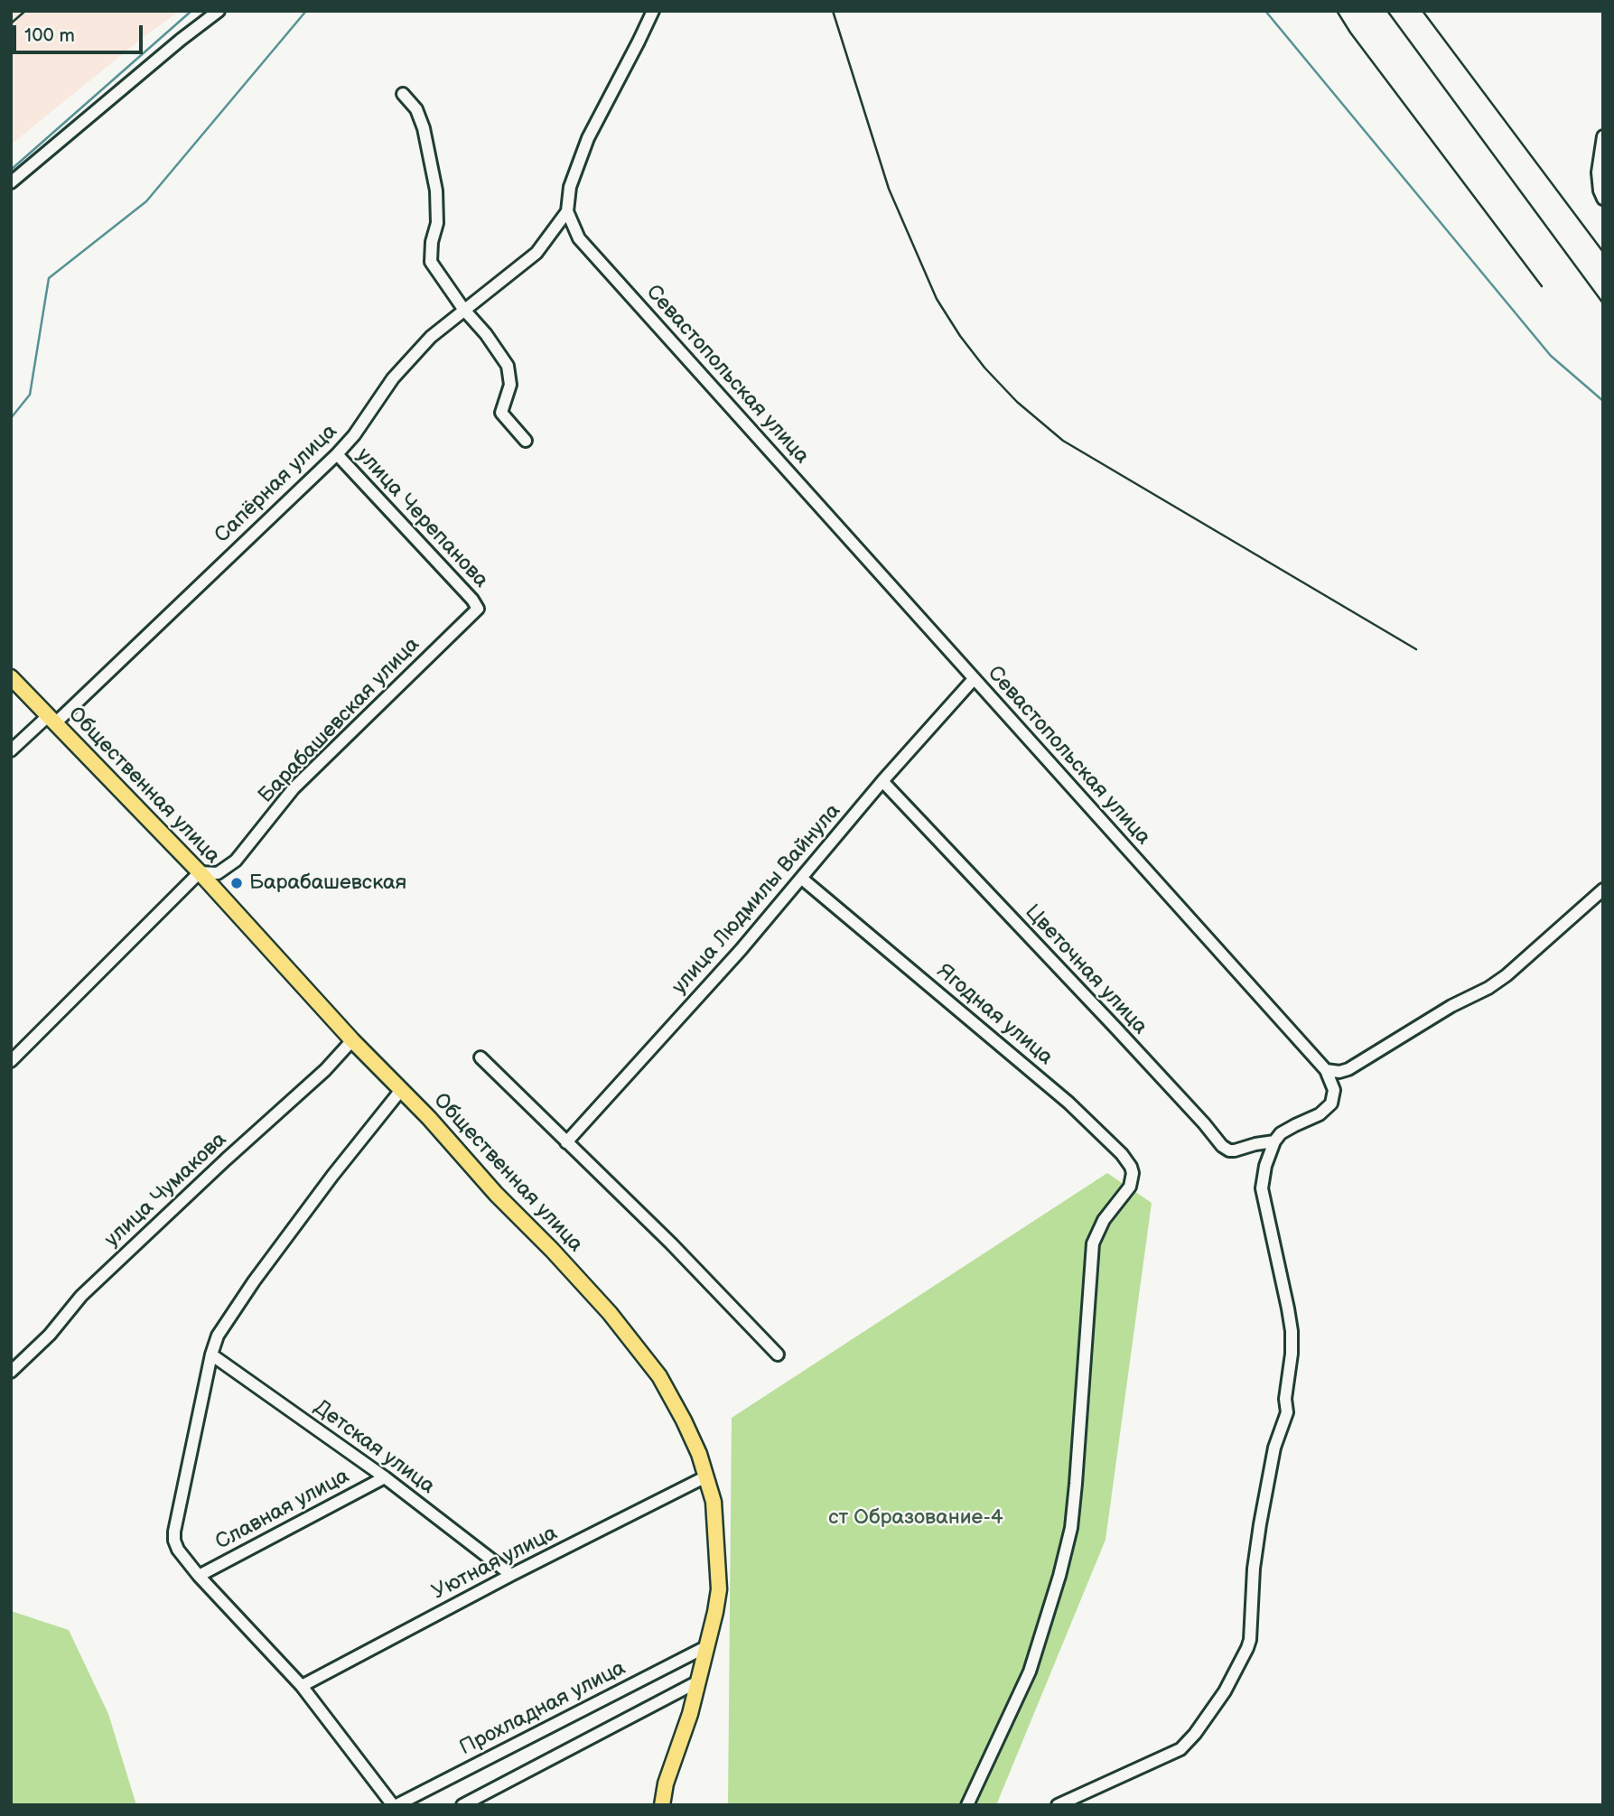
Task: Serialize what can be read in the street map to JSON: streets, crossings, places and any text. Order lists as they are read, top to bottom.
{
  "streets": {
    "main road": ["Общественная улица"],
    "street": [
      "Севастопольская улица",
      "Сапёрная улица",
      "улица Черепанова",
      "Барабашевская улица",
      "улица Людмилы Вайнула",
      "Цветочная улица",
      "Ягодная улица",
      "улица Чумакова",
      "Детская улица",
      "Славная улица",
      "Уютная улица",
      "Прохладная улица"
    ]
  },
  "crossings": [
    ["Севастопольская улица", "Сапёрная улица"],
    ["Севастопольская улица", "улица Людмилы Вайнула"],
    ["Сапёрная улица", "улица Черепанова"],
    ["Сапёрная улица", "Общественная улица"],
    ["улица Черепанова", "Барабашевская улица"],
    ["Барабашевская улица", "Общественная улица"],
    ["Общественная улица", "улица Чумакова"],
    ["Общественная улица", "Уютная улица"],
    ["Общественная улица", "Прохладная улица"],
    ["улица Людмилы Вайнула", "Цветочная улица"],
    ["улица Людмилы Вайнула", "Ягодная улица"],
    ["Детская улица", "Славная улица"],
    ["Детская улица", "Уютная улица"]
  ],
  "parks": ["ст Образование-4"],
  "places": ["Барабашевская"],
  "scale_bar": "100 m"
}
